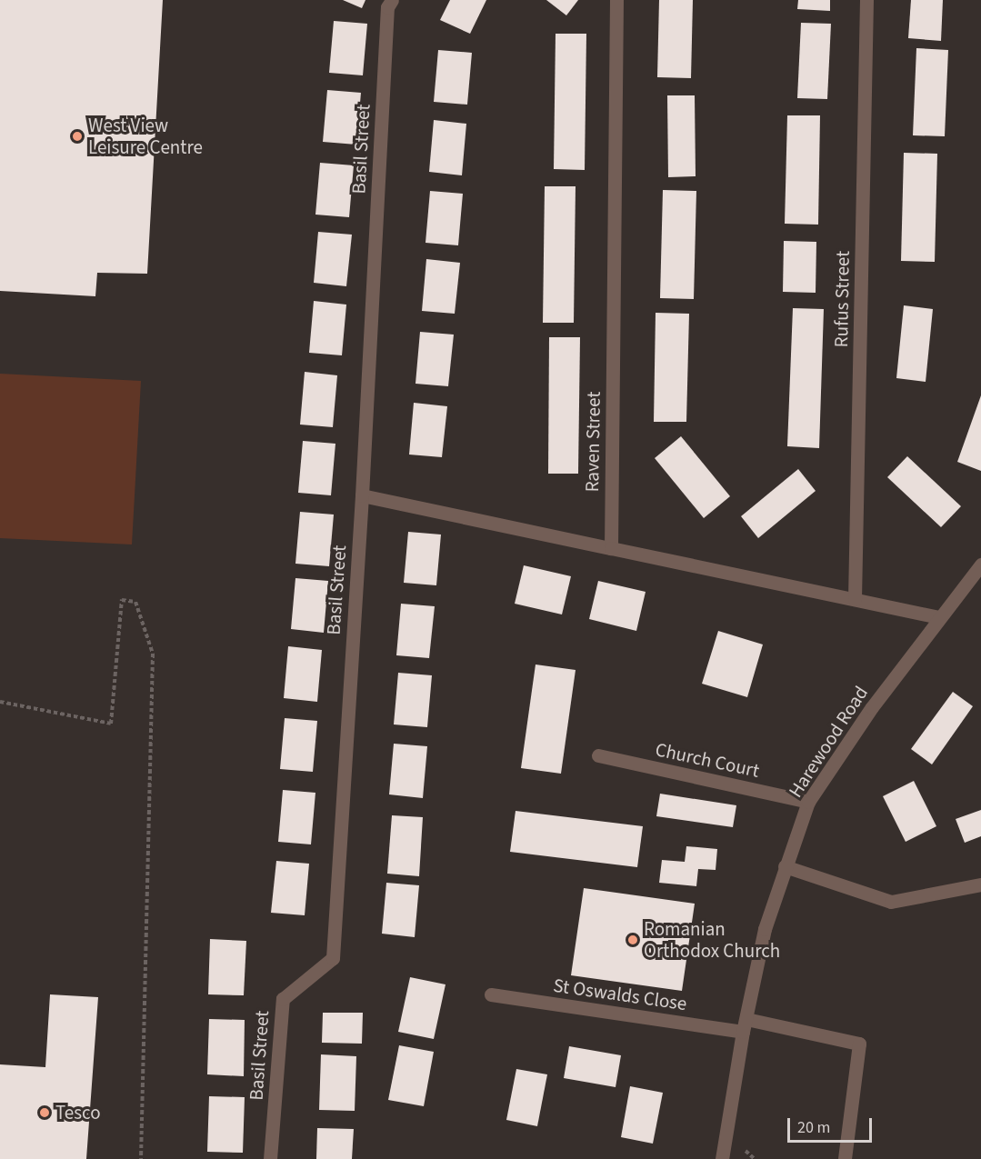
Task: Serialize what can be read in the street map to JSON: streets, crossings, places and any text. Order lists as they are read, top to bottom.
{
  "streets": {
    "street": [
      "Basil Street",
      "Rufus Street",
      "Raven Street",
      "Harewood Road",
      "Church Court",
      "St Oswalds Close"
    ]
  },
  "crossings": [
    ["Harewood Road", "Church Court"],
    ["Harewood Road", "St Oswalds Close"]
  ],
  "places": ["West View Leisure Centre", "Romanian Orthodox Church", "Tesco"],
  "scale_bar": "20 m"
}
